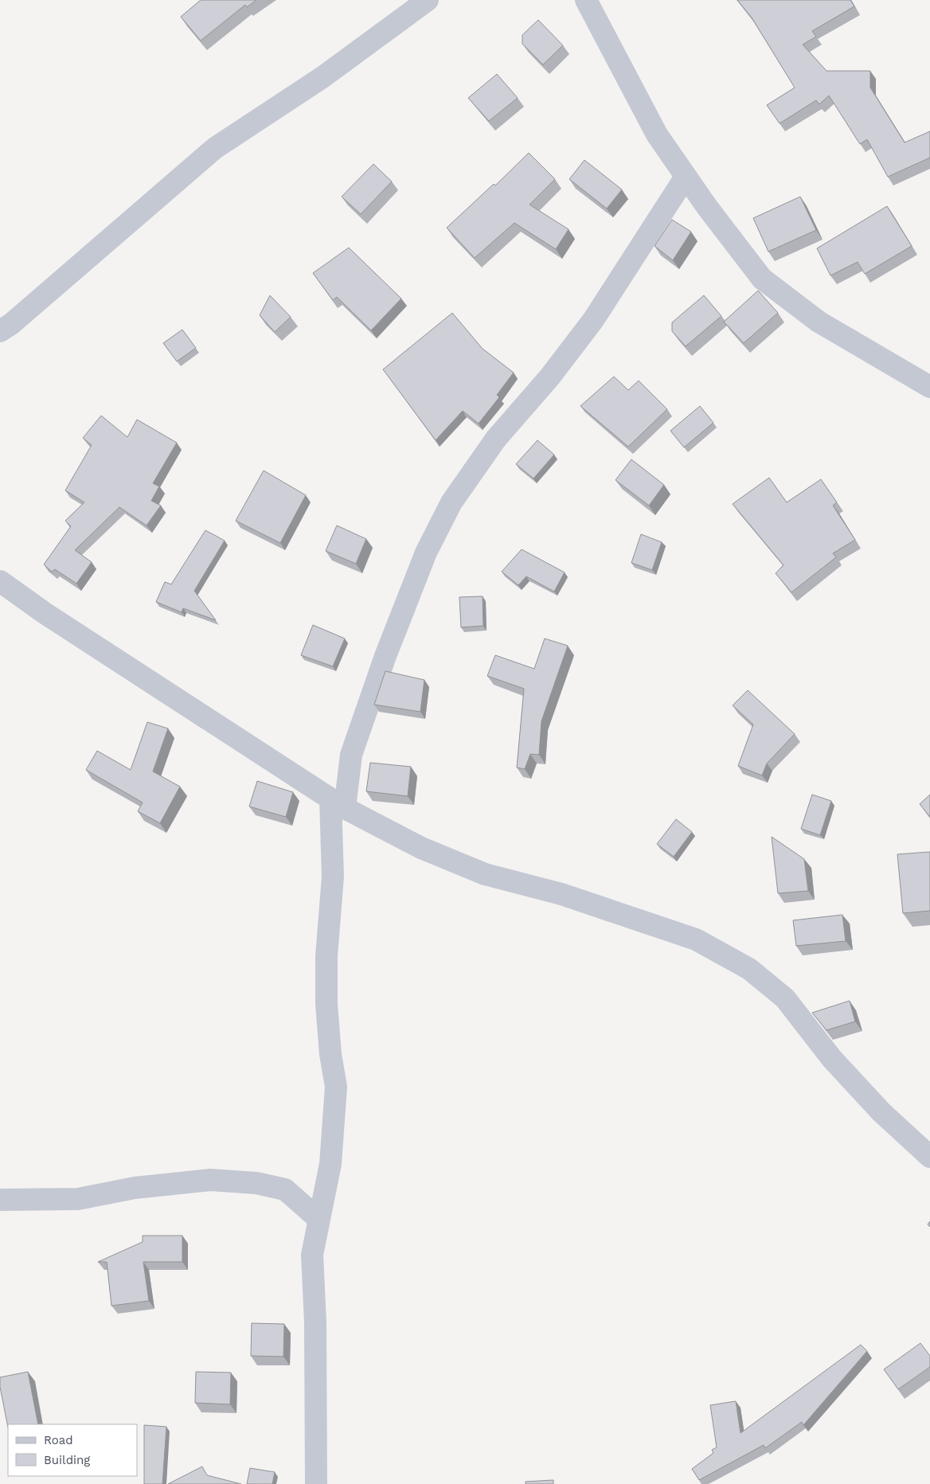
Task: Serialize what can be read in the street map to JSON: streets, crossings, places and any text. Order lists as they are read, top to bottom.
{
  "legend": ["Road", "Building"]
}
